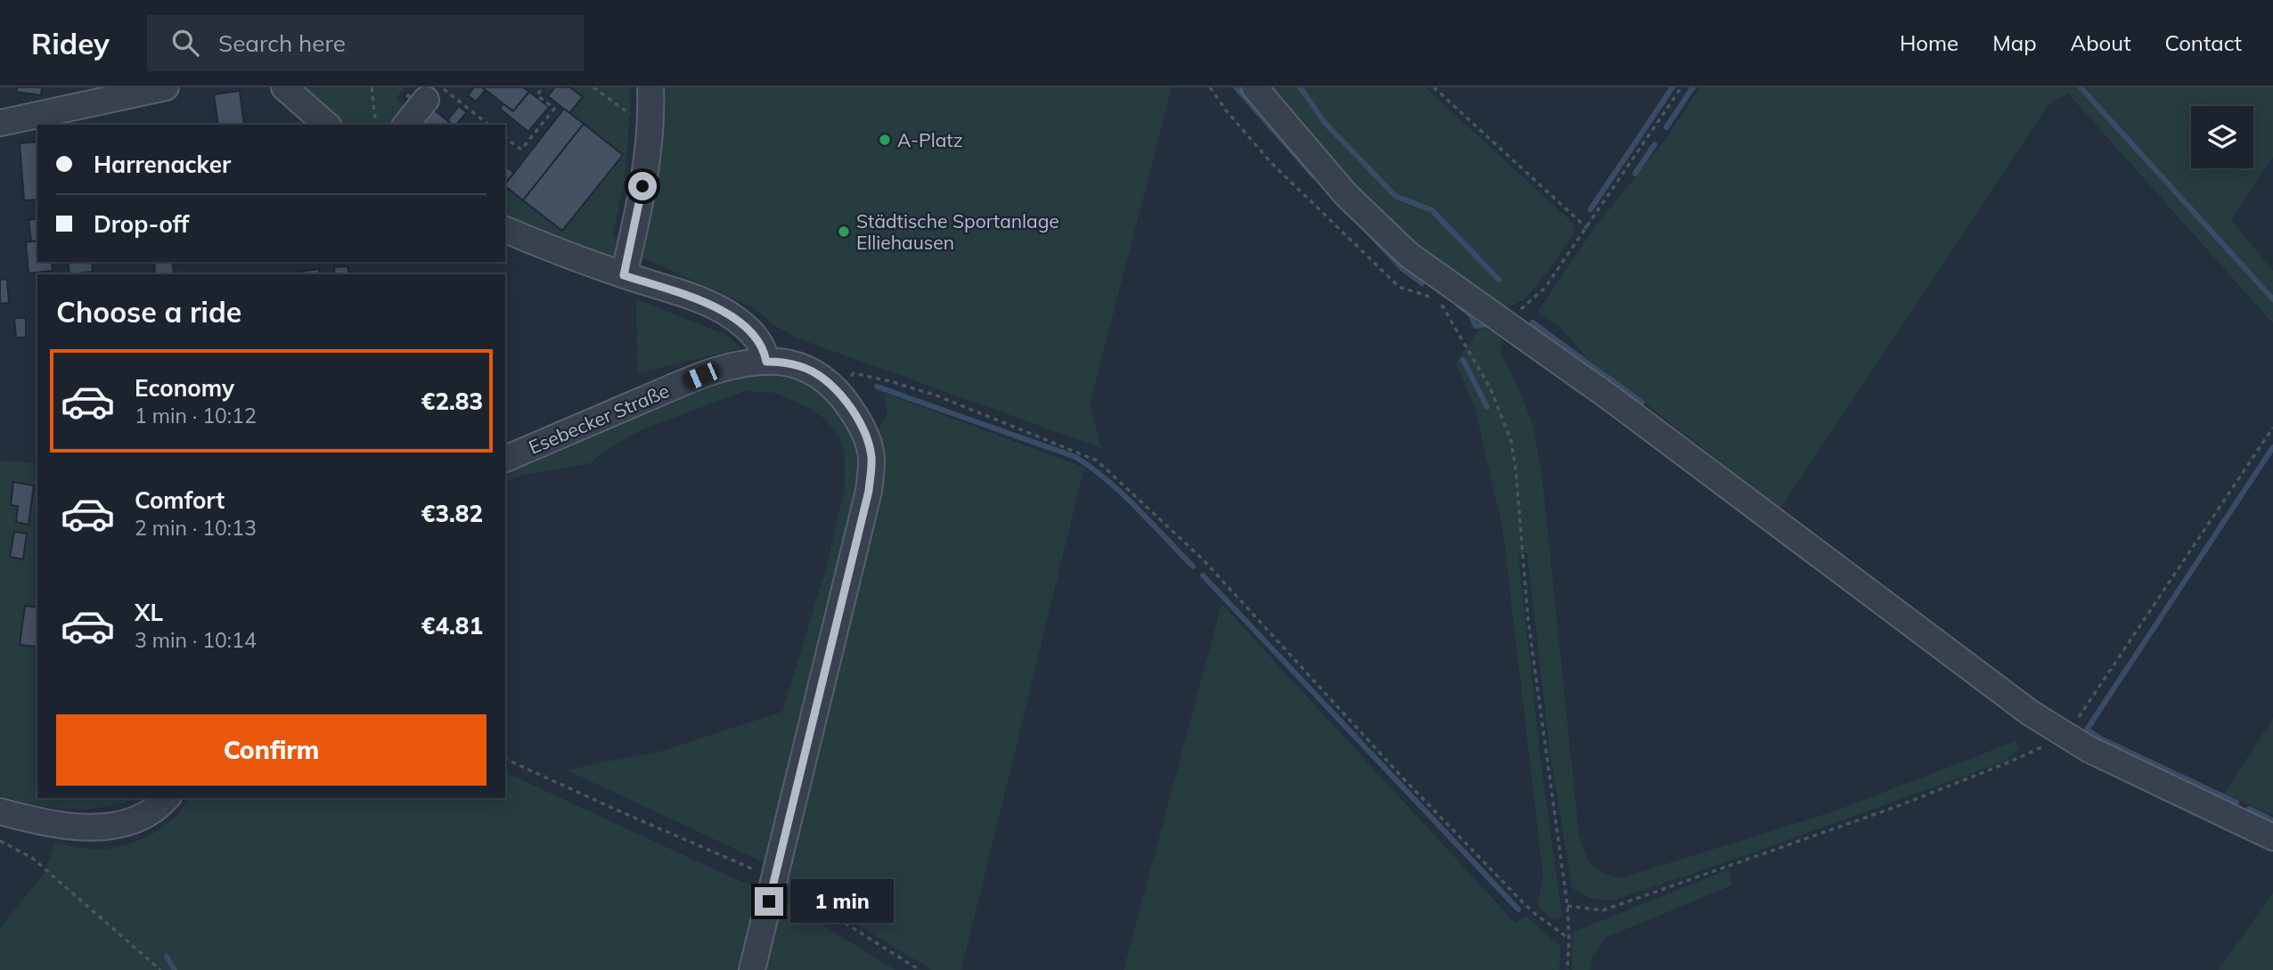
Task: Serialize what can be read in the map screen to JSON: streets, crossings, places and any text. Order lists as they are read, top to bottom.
{
  "streets": {
    "street": ["Esebecker Straße"]
  },
  "places": ["A-Platz", "Städtische Sportanlage Elliehausen"],
  "page": {
    "header": "Ridey",
    "search": "Search here",
    "nav": [
      "Home",
      "Map",
      "About",
      "Contact"
    ],
    "banner": ["Harrenacker", "Drop-off"],
    "heading": "Choose a ride",
    "list": [
      {
        "name": "Economy",
        "note": "1 min · 10:12",
        "value": "€2.83"
      },
      {
        "name": "Comfort",
        "note": "2 min · 10:13",
        "value": "€3.82"
      },
      {
        "name": "XL",
        "note": "3 min · 10:14",
        "value": "€4.81"
      }
    ],
    "buttons": "Confirm",
    "bubble": "1 min"
  }
}
